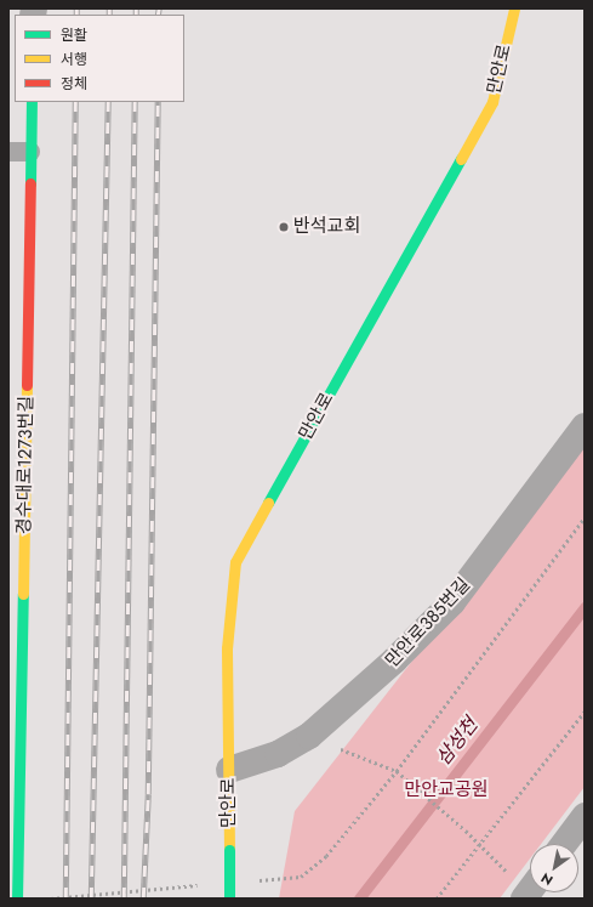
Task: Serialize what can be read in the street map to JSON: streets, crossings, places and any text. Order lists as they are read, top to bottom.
{
  "streets": {
    "street": ["만안로", "경수대로1273번길", "만안로385번길"]
  },
  "crossings": [
    ["만안로", "만안로385번길"]
  ],
  "water": ["삼성천"],
  "parks": ["만안교공원"],
  "places": ["반석교회"],
  "legend": ["원활", "서행", "정체"],
  "north": "bottom left"
}
